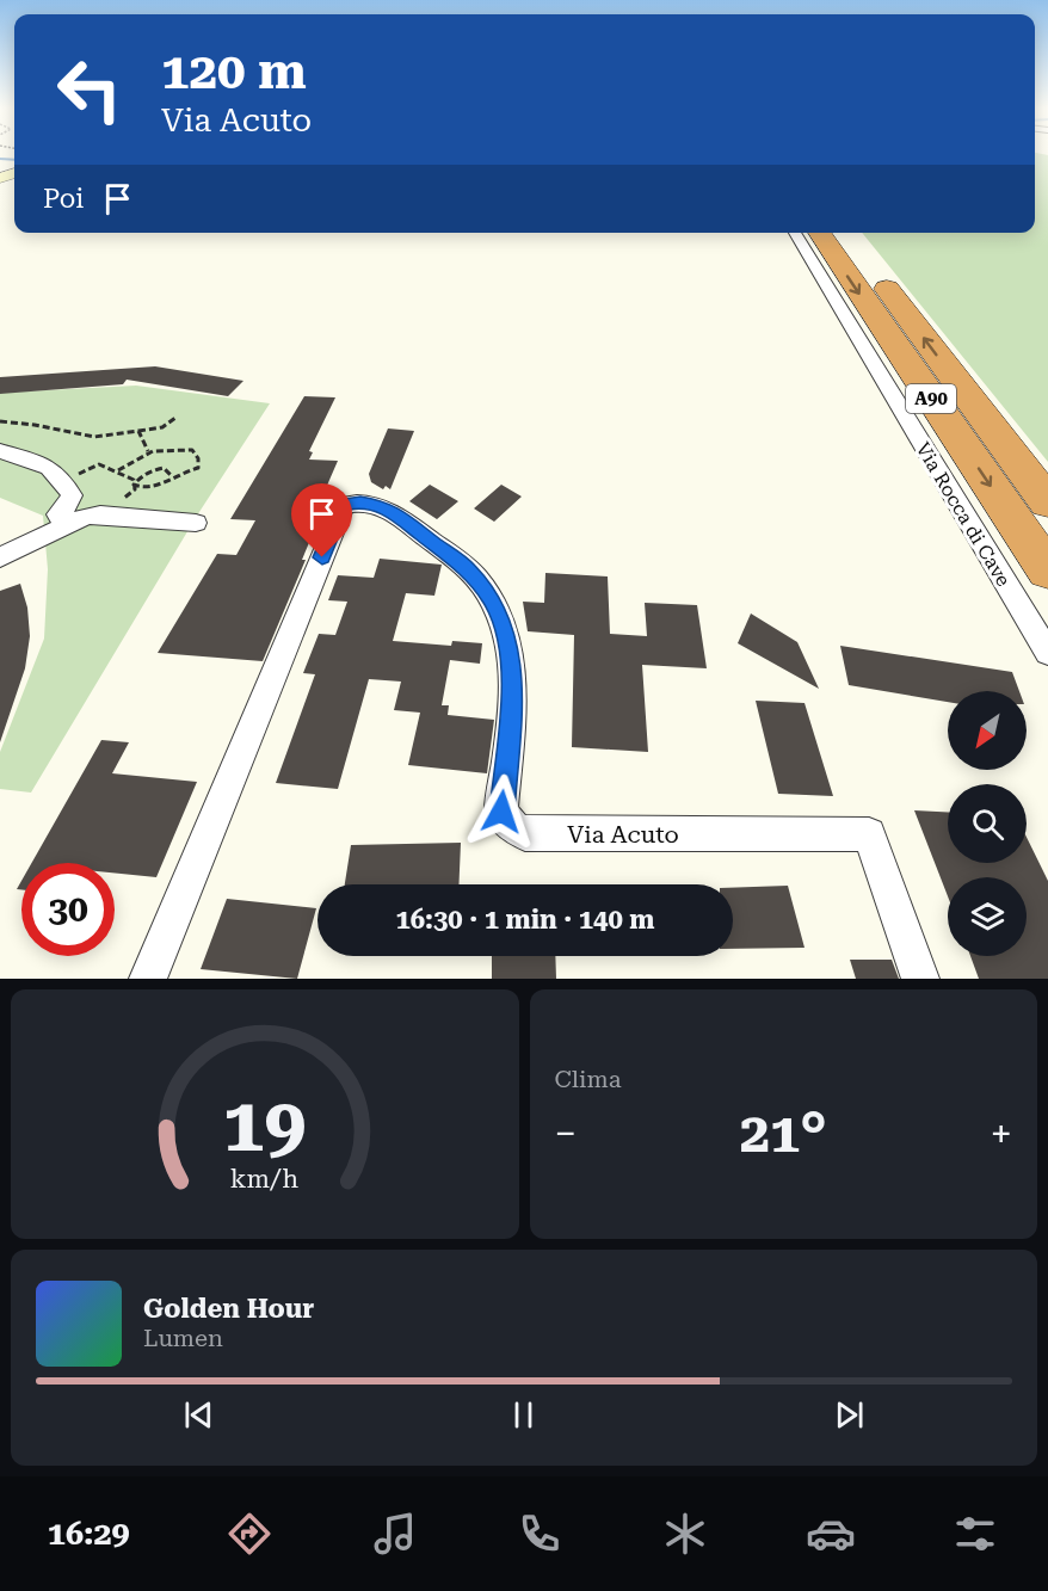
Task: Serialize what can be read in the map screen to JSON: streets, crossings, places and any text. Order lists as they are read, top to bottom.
{
  "streets": {
    "highway": ["A90"],
    "street": ["Via Rocca di Cave", "Via Acuto"]
  },
  "north": "bottom left",
  "page": {
    "turn": ["120 m", "Via Acuto"],
    "then": "Poi",
    "limit": "30",
    "trip": "16:30 · 1 min · 140 m",
    "tile": "Clima",
    "heat": ["−", "21°", "+"],
    "song": ["Golden Hour", "Lumen"],
    "tabs": "16:29",
    "gauge": ["19", "km/h"]
  }
}
